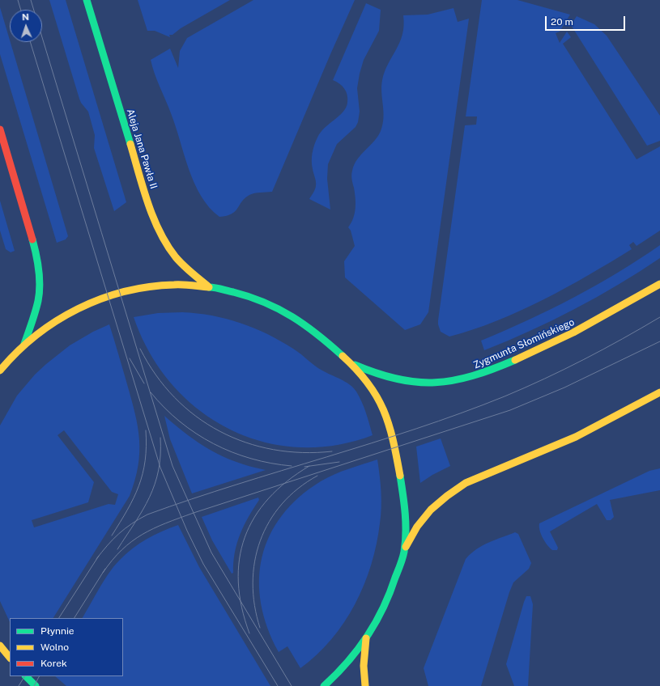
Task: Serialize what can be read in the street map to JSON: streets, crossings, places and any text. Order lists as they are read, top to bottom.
{
  "streets": {
    "main road": ["Aleja Jana Pawła II", "Zygmunta Słomińskiego"]
  },
  "legend": ["Płynnie", "Wolno", "Korek"],
  "scale_bar": "20 m",
  "north": "top"
}
